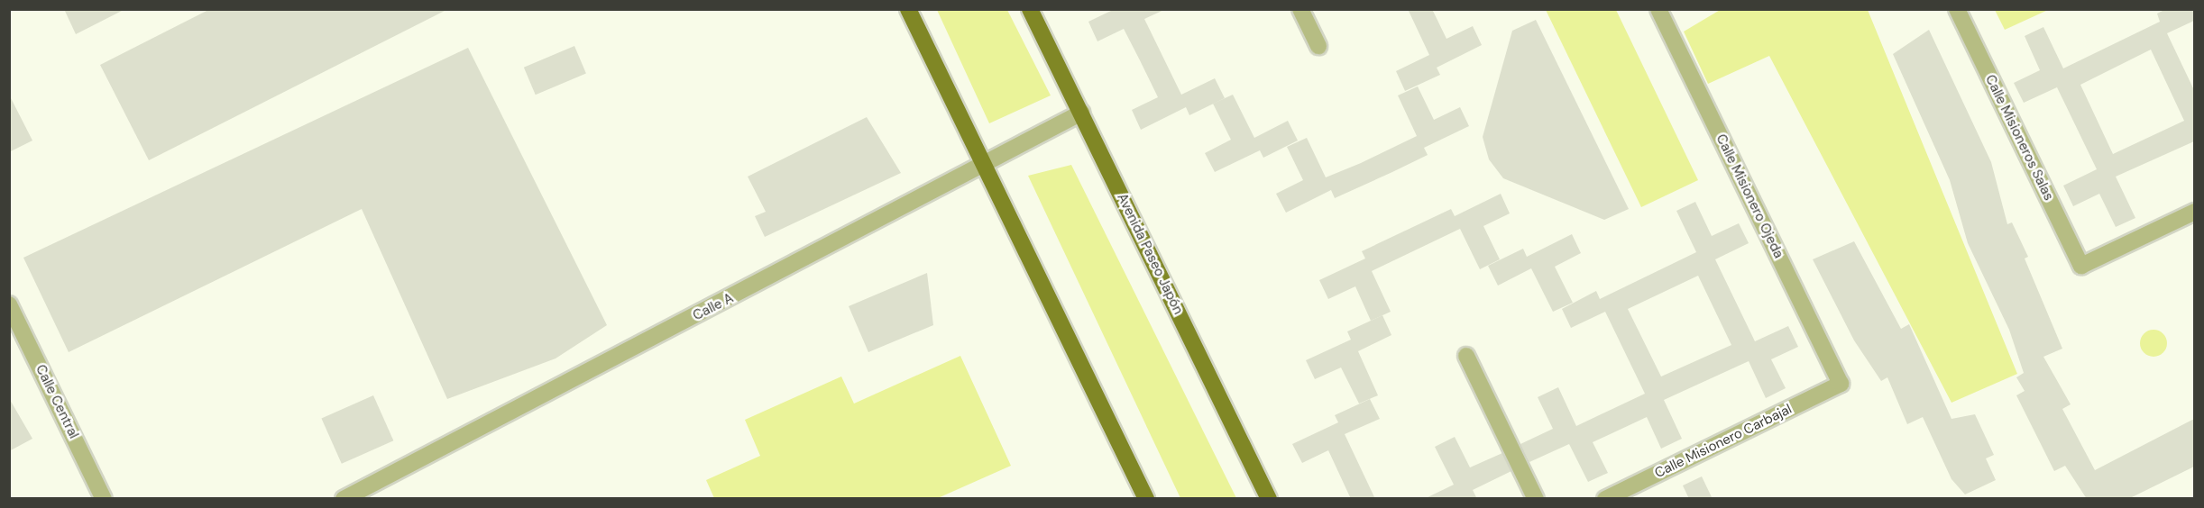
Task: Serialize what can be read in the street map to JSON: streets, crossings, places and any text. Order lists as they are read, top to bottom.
{
  "streets": {
    "main road": ["Avenida Paseo Japón"],
    "street": [
      "Calle Misioneros Salas",
      "Calle Misionero Ojeda",
      "Calle A",
      "Calle Central",
      "Calle Misionero Carbajal"
    ]
  },
  "crossings": [
    ["Calle Misionero Ojeda", "Calle Misionero Carbajal"],
    ["Avenida Paseo Japón", "Calle A"]
  ]
}
